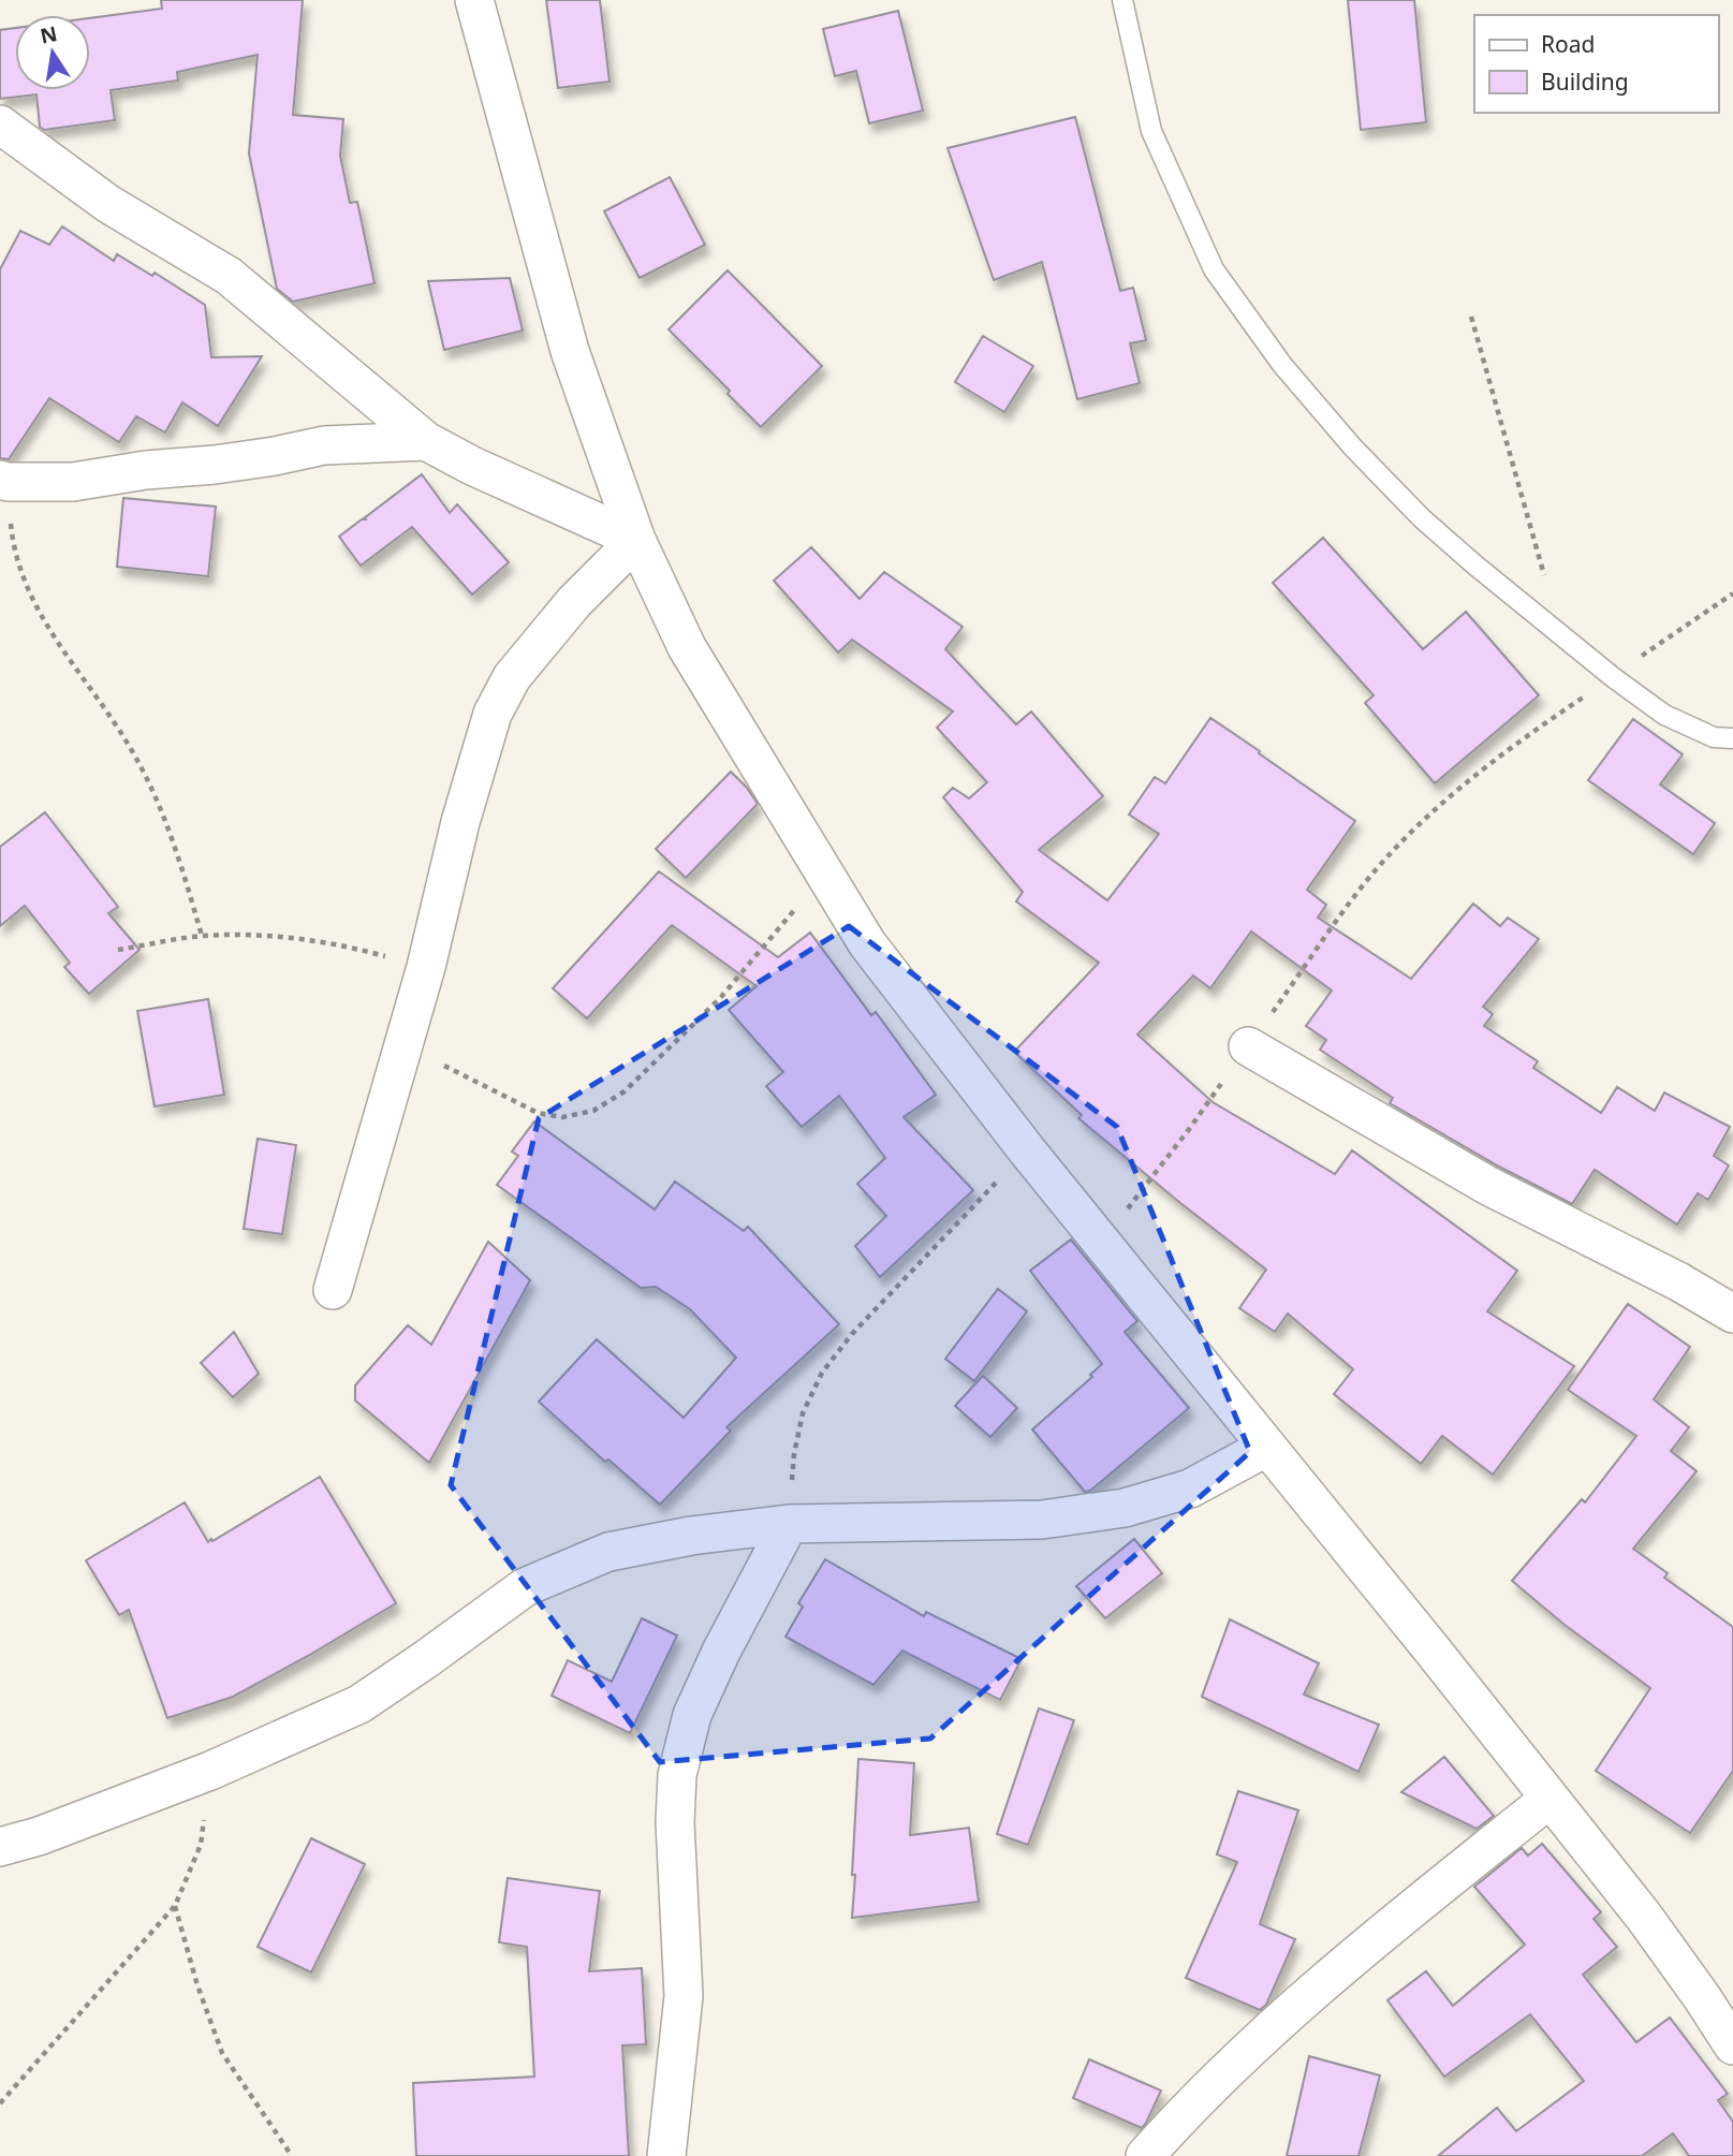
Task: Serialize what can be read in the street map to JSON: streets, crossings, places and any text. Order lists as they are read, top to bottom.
{
  "legend": ["Road", "Building"],
  "north": "top"
}
